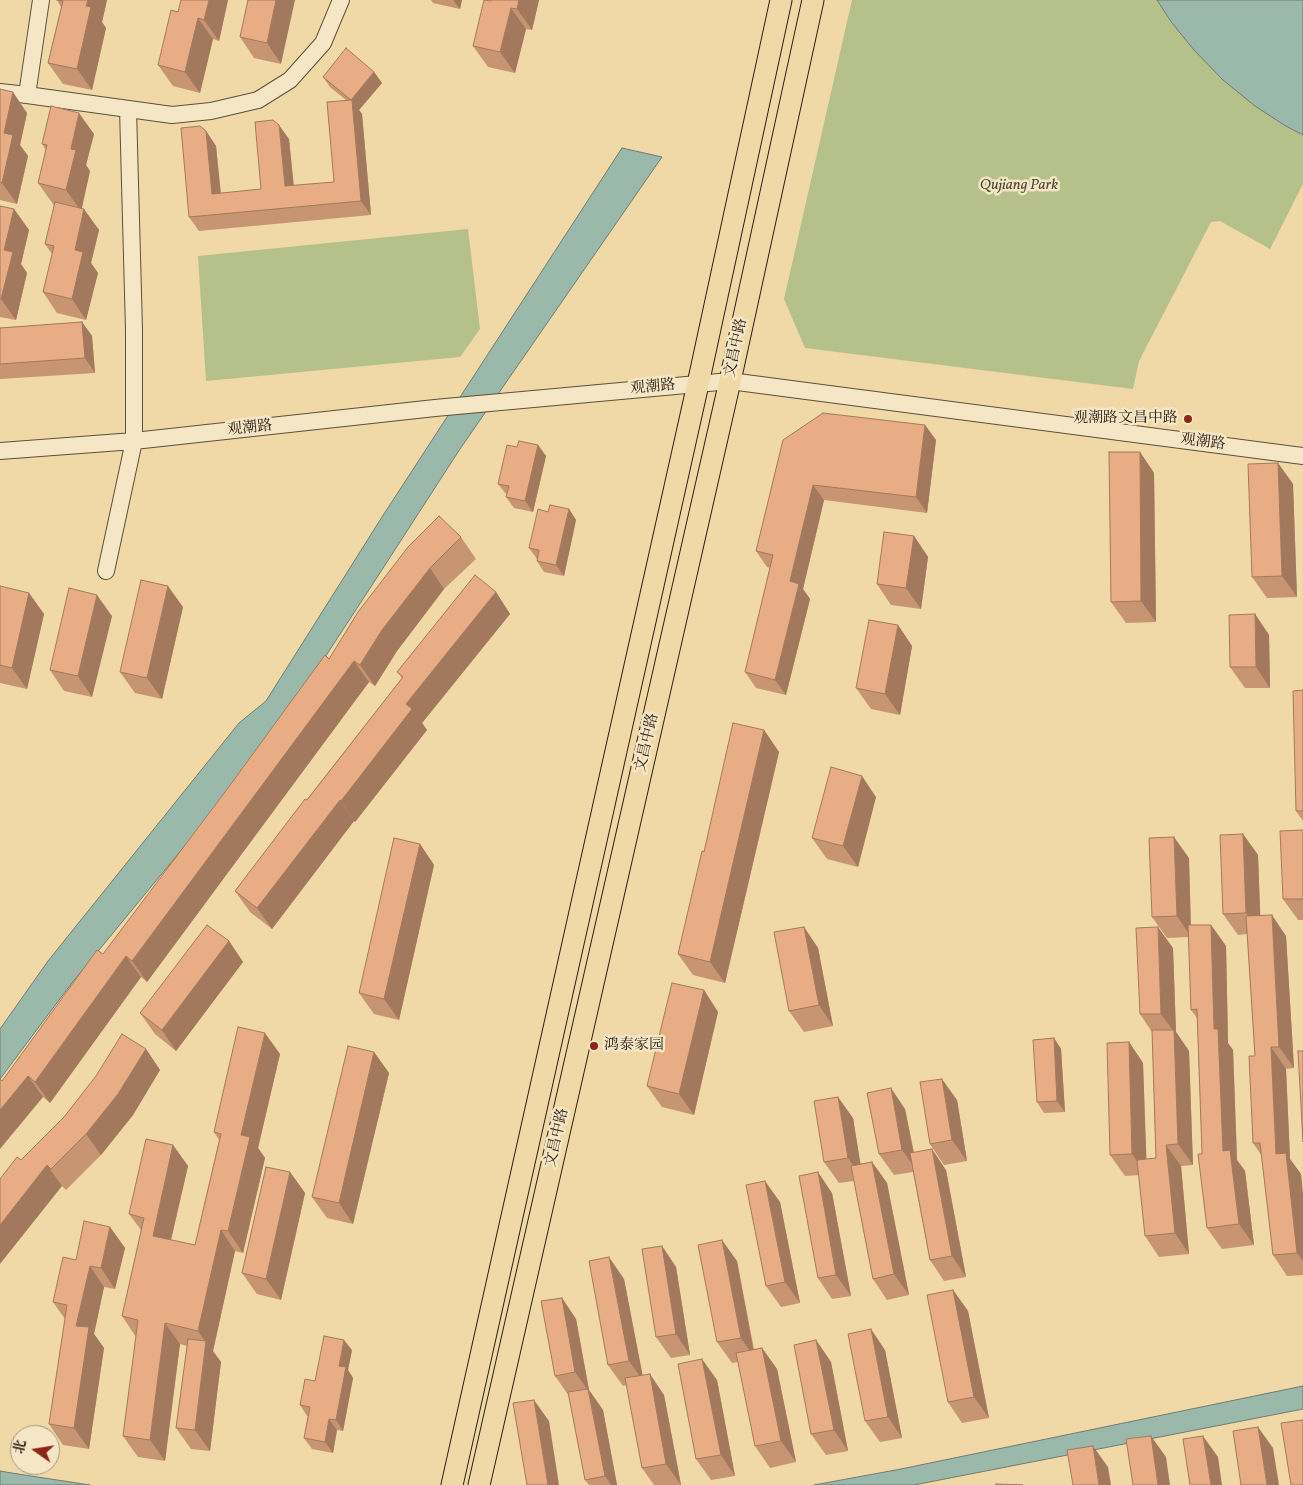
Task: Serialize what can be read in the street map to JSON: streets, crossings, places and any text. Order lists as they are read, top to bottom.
{
  "streets": {
    "main road": ["文昌中路"],
    "street": ["观潮路"]
  },
  "crossings": [
    ["文昌中路", "观潮路"]
  ],
  "parks": ["Qujiang Park"],
  "places": ["观潮路文昌中路", "鸿泰家园"],
  "north": "left"
}
